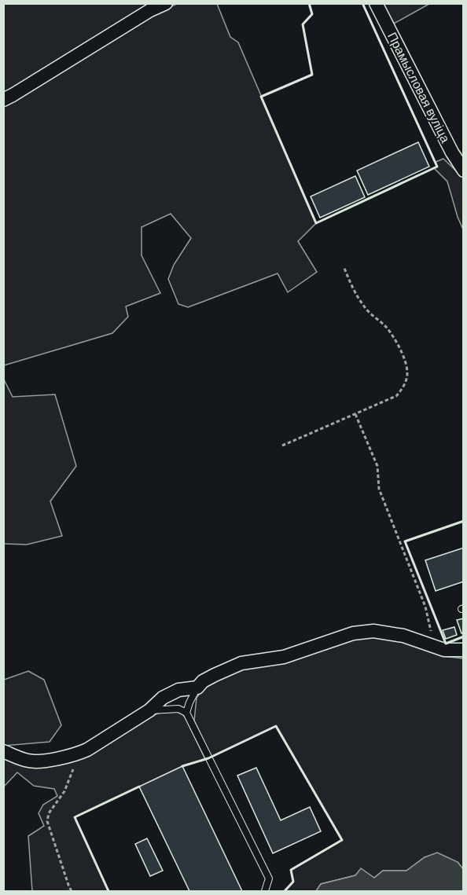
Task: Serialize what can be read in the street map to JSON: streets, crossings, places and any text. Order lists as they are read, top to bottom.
{
  "streets": {
    "street": ["Прамысловая вуліца"]
  }
}
